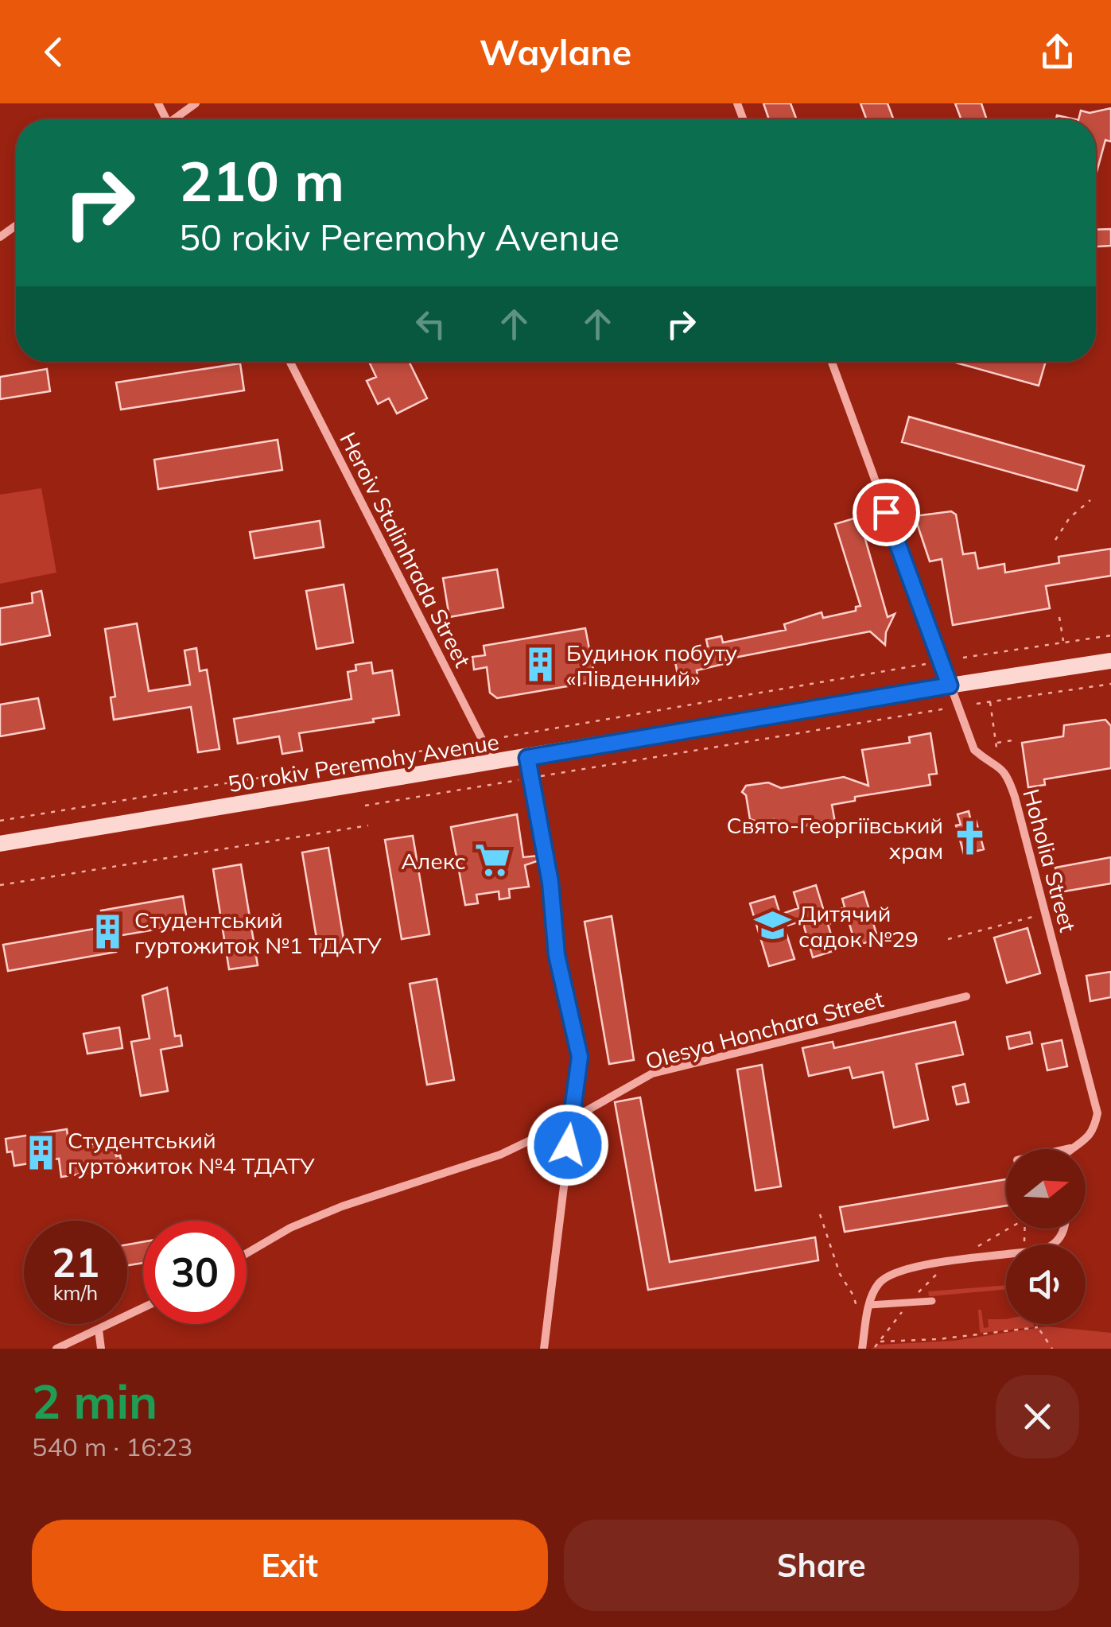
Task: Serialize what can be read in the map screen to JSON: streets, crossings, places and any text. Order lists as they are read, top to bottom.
{
  "streets": {
    "main road": ["50 rokiv Peremohy Avenue"],
    "street": ["Heroiv Stalinhrada Street", "Hoholia Street", "Olesya Honchara Street"]
  },
  "crossings": [
    ["Heroiv Stalinhrada Street", "50 rokiv Peremohy Avenue"],
    ["50 rokiv Peremohy Avenue", "Hoholia Street"]
  ],
  "places": {
    "building": ["Будинок побуту «Південний»", "Студентський гуртожиток №1 ТДАТУ", "Студентський гуртожиток №4 ТДАТУ"],
    "church": ["Свято-Георгіївський храм"],
    "supermarket": ["Алекс"],
    "school or university": ["Дитячий садок №29"]
  },
  "north": "right",
  "page": {
    "header": "Waylane",
    "turn": ["210 m", "50 rokiv Peremohy Avenue"],
    "speed": "21 km/h",
    "limit": "30",
    "heading": ["2 min", "540 m · 16:23"],
    "buttons": ["Exit", "Share"]
  }
}
